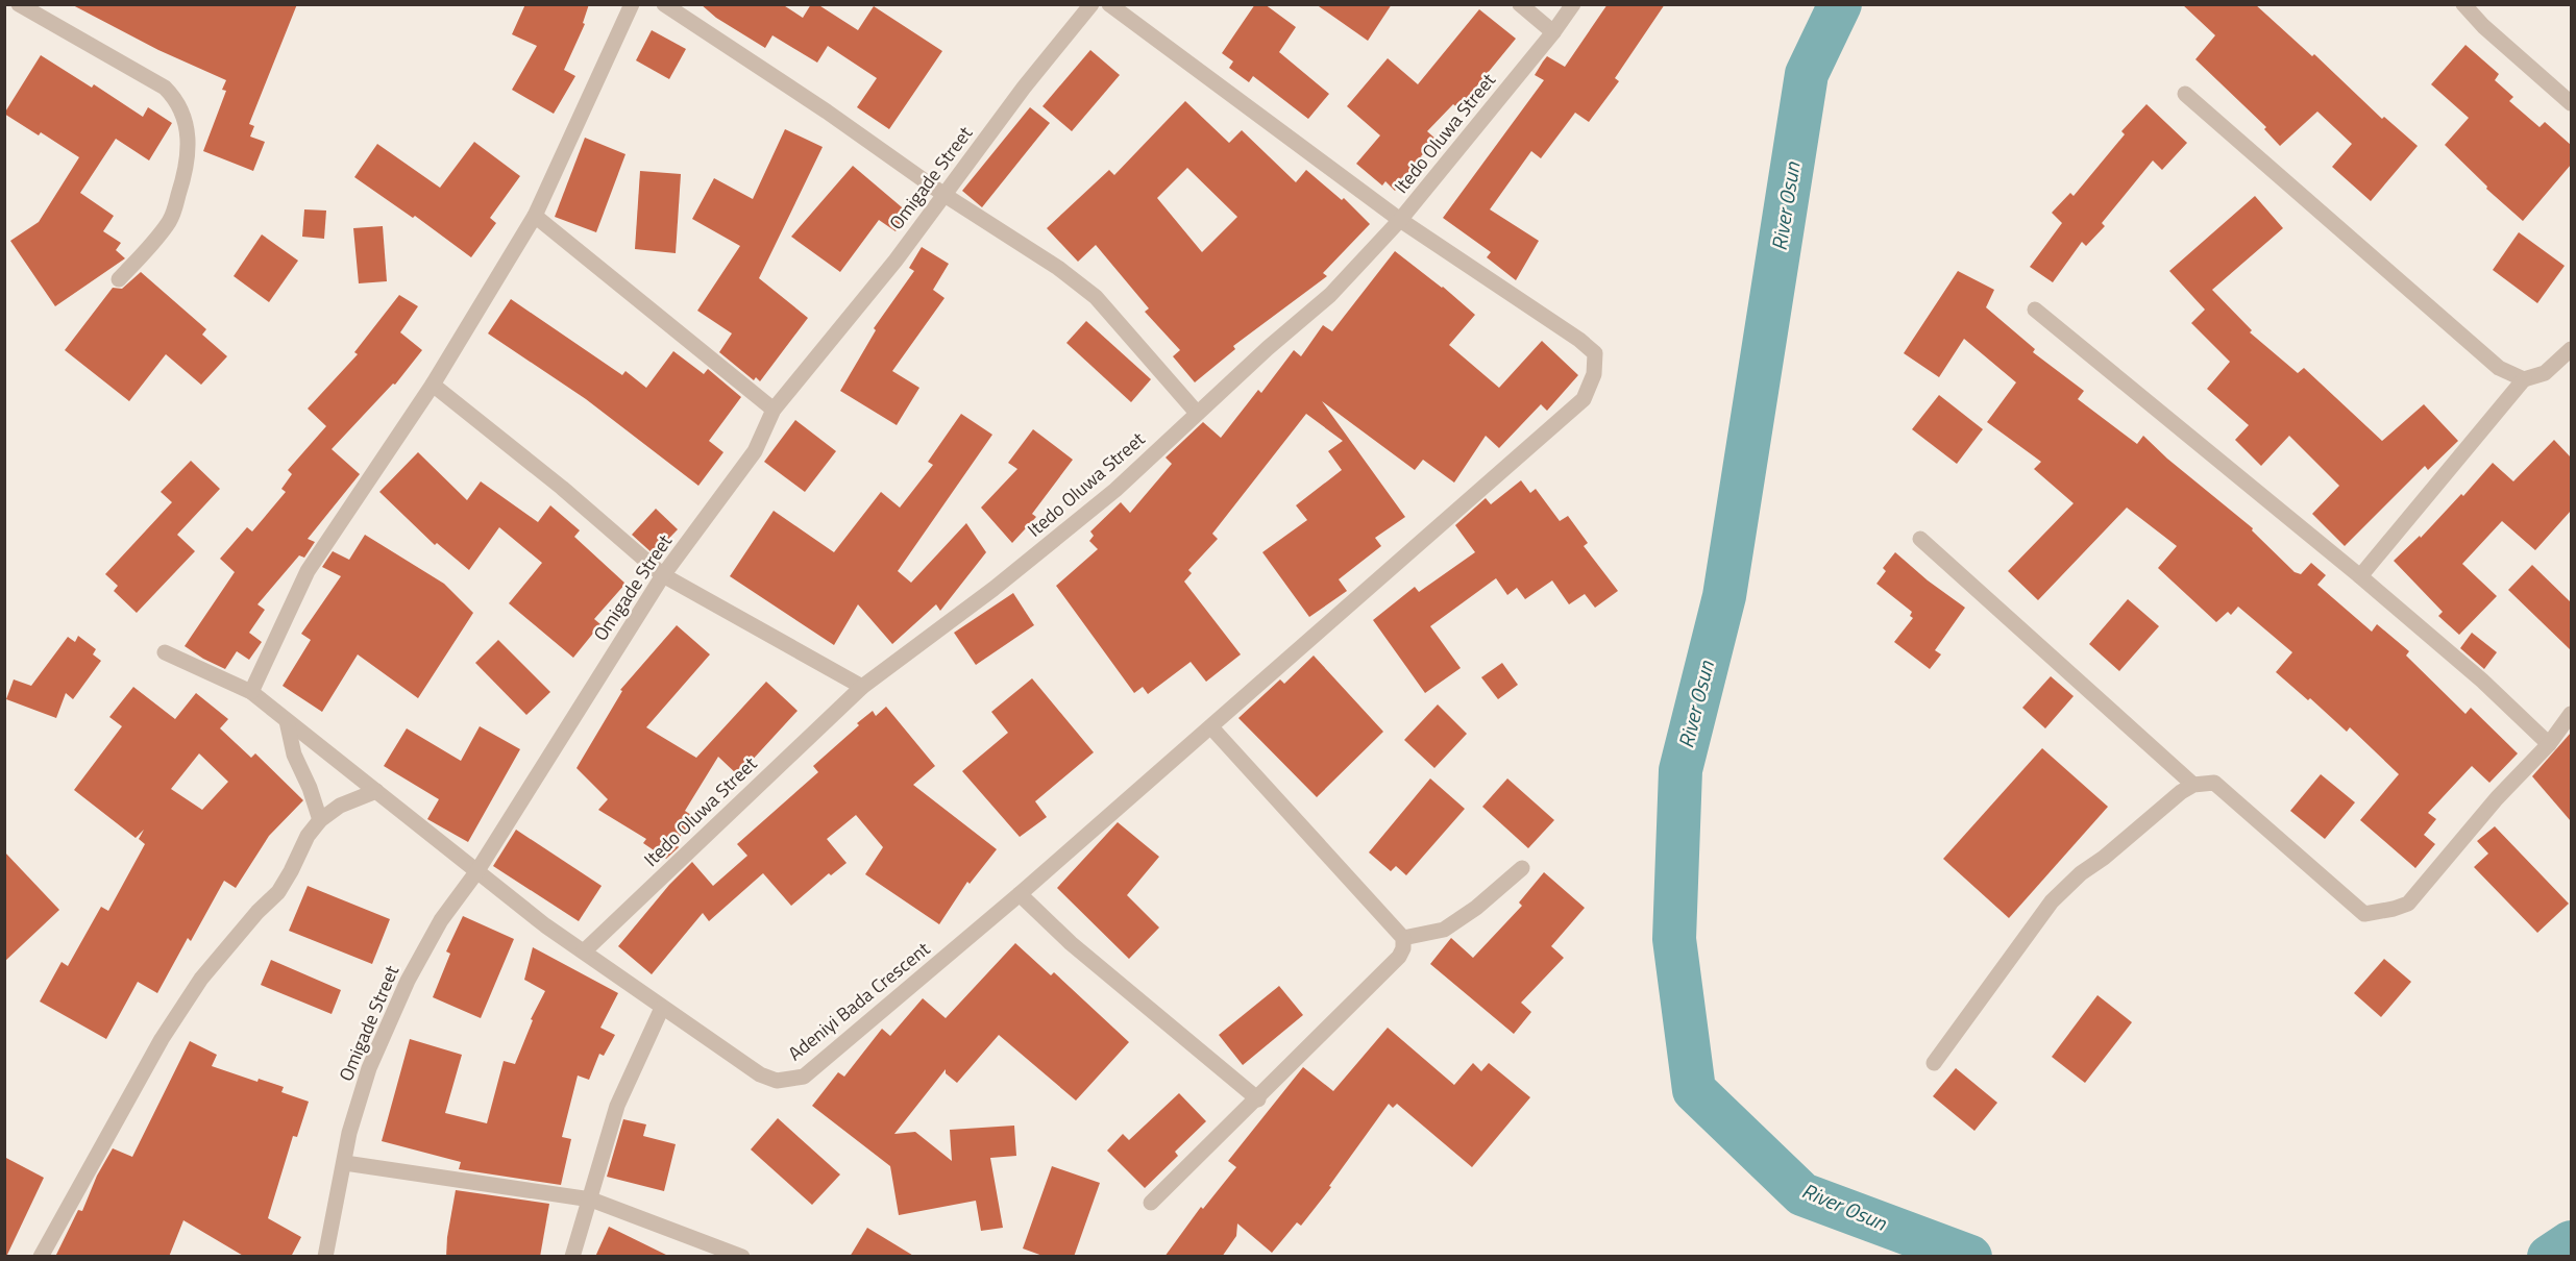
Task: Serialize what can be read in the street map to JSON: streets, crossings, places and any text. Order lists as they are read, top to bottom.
{
  "streets": {
    "street": ["Itedo Oluwa Street", "Omigade Street", "Adeniyi Bada Crescent"]
  },
  "crossings": [
    ["Itedo Oluwa Street", "Adeniyi Bada Crescent"],
    ["Omigade Street", "Adeniyi Bada Crescent"]
  ],
  "water": ["River Osun"]
}
